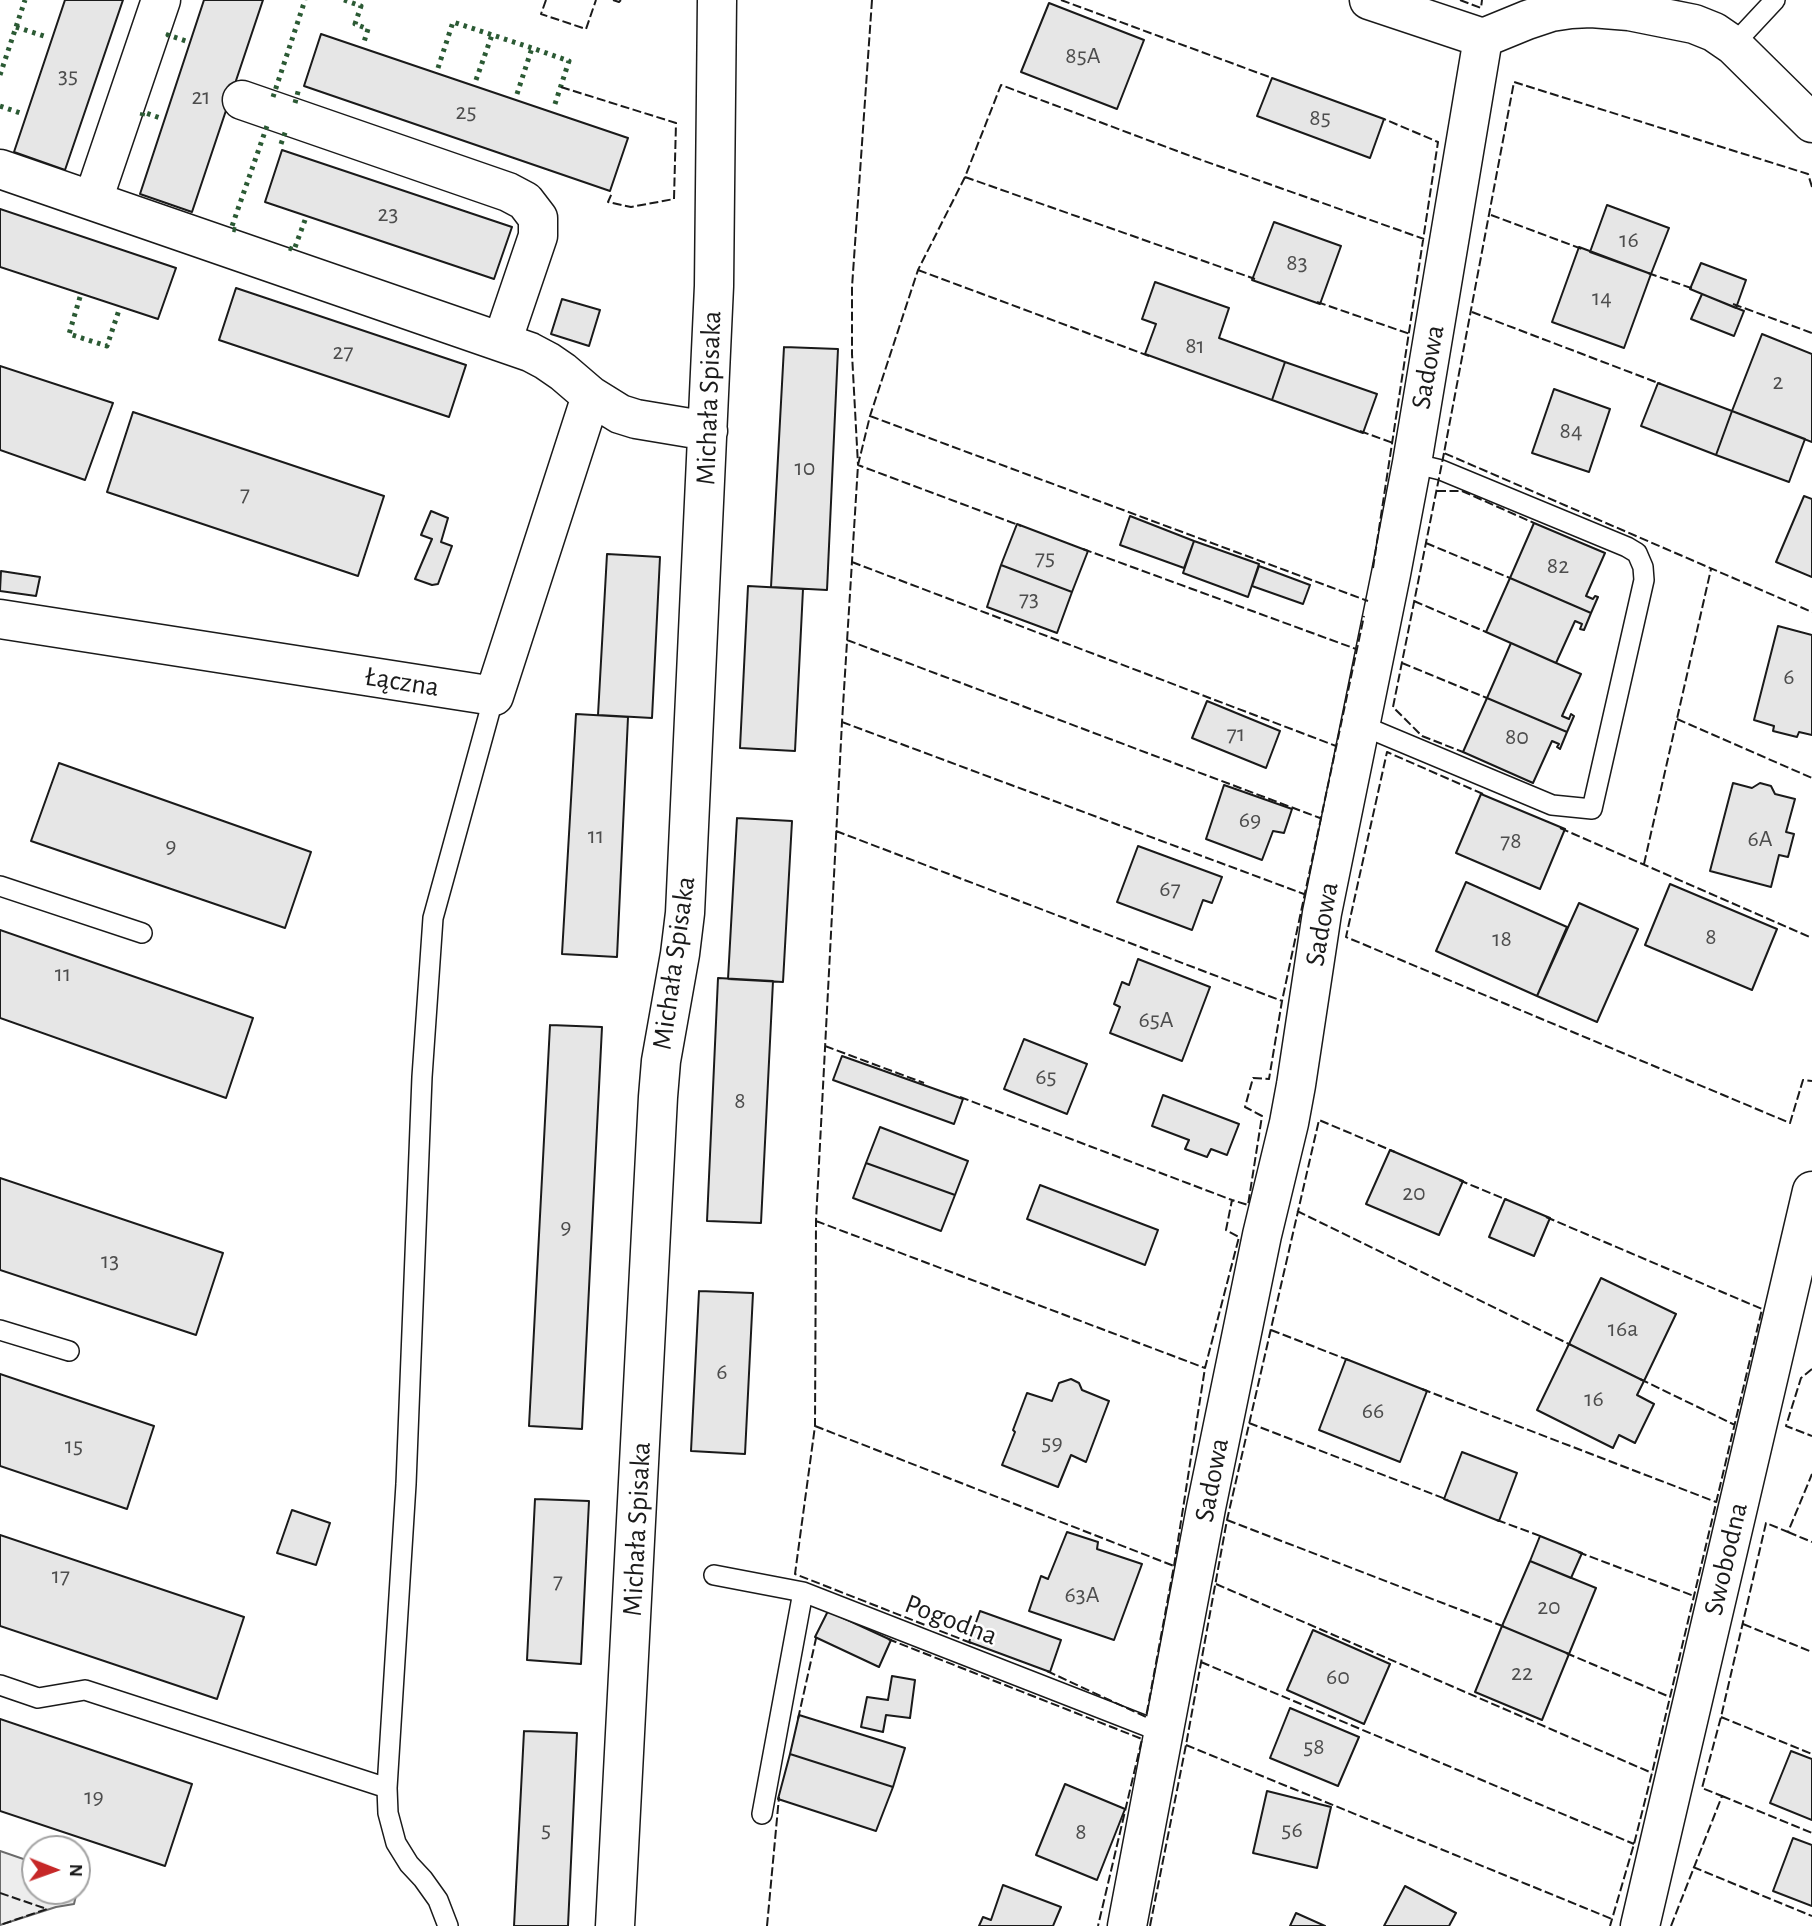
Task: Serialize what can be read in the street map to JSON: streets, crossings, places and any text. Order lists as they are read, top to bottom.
{
  "streets": {
    "street": [
      "Sadowa",
      "Michała Spisaka",
      "Łączna",
      "Swobodna"
    ],
    "lane": ["Pogodna"]
  },
  "crossings": [
    ["Sadowa", "Pogodna"]
  ],
  "house_numbers": [
    "85A",
    "35",
    "21",
    "25",
    "85",
    "23",
    "16",
    "83",
    "14",
    "81",
    "27",
    "2",
    "84",
    "10",
    "7",
    "75",
    "82",
    "73",
    "6",
    "71",
    "80",
    "69",
    "11",
    "6A",
    "78",
    "9",
    "67",
    "8",
    "18",
    "11",
    "65A",
    "65",
    "8",
    "20",
    "9",
    "13",
    "16a",
    "6",
    "16",
    "66",
    "59",
    "15",
    "17",
    "7",
    "63A",
    "20",
    "22",
    "60",
    "58",
    "19",
    "5",
    "56",
    "8"
  ],
  "north": "right"
}
